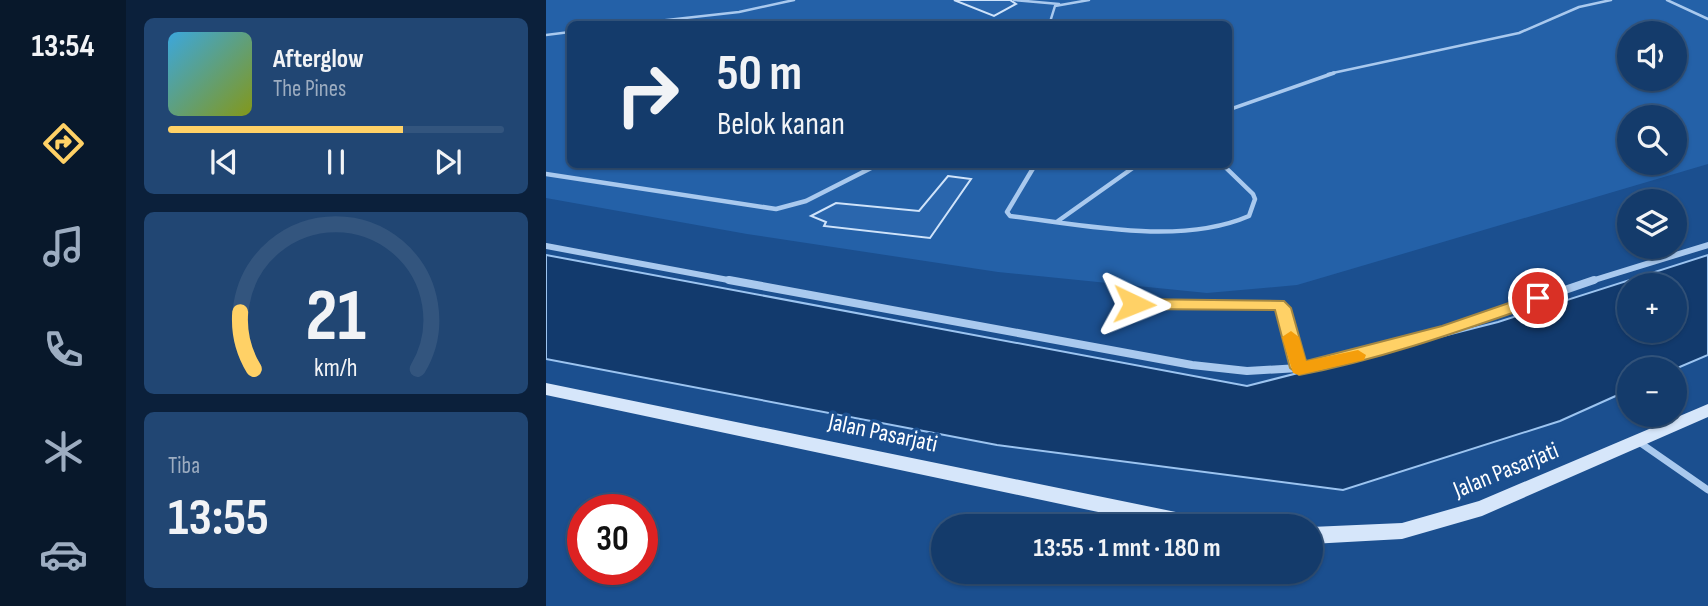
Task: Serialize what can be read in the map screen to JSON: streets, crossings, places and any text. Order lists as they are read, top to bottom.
{
  "streets": {
    "main road": ["Jalan Pasarjati"]
  },
  "page": {
    "tabs": "13:54",
    "map_buttons": ["+", "−"],
    "turn": ["50 m", "Belok kanan"],
    "song": ["Afterglow", "The Pines"],
    "tile": ["Tiba", "13:55"],
    "limit": "30",
    "trip": "13:55 · 1 mnt · 180 m",
    "gauge": ["21", "km/h"]
  }
}
